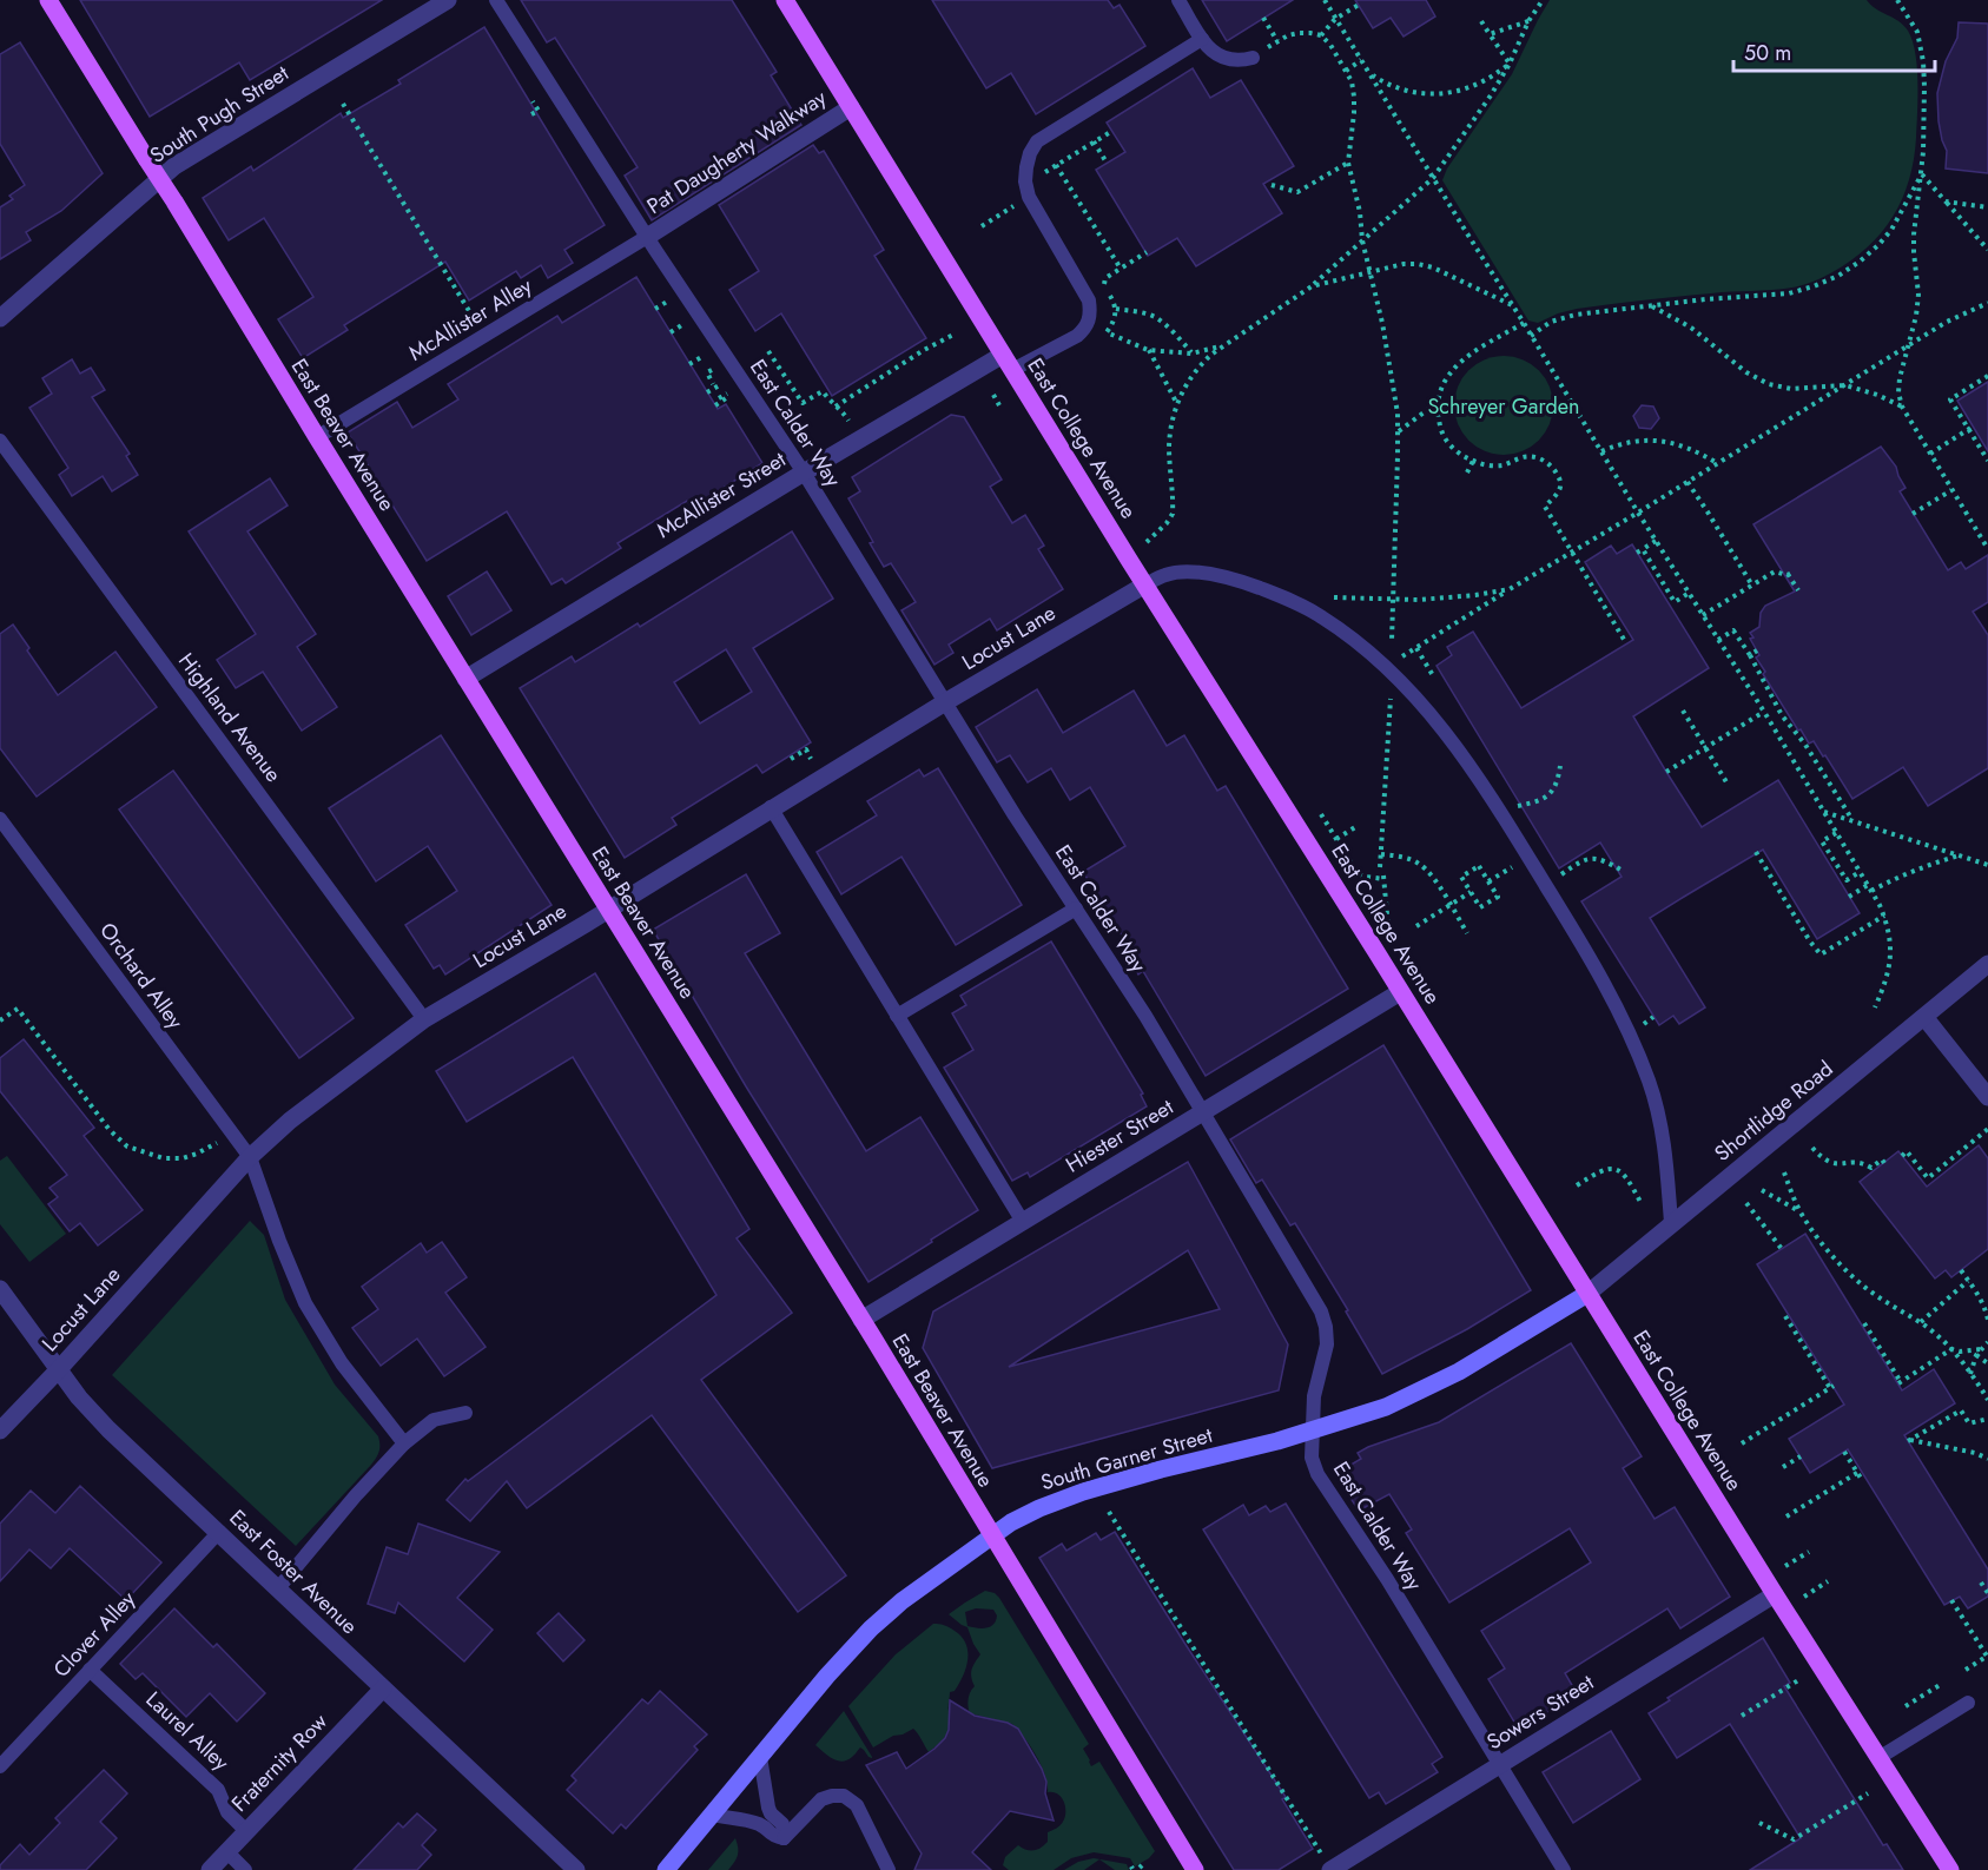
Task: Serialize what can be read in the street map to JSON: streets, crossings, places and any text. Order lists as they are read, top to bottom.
{
  "streets": {
    "main road": ["East Beaver Avenue", "East College Avenue"],
    "street": [
      "South Pugh Street",
      "Pat Daugherty Walkway",
      "McAllister Street",
      "Locust Lane",
      "Shortlidge Road",
      "Hiester Street",
      "South Garner Street",
      "East Foster Avenue",
      "Sowers Street",
      "Fraternity Row"
    ],
    "lane": [
      "McAllister Alley",
      "East Calder Way",
      "Highland Avenue",
      "Orchard Alley",
      "Clover Alley",
      "Laurel Alley"
    ]
  },
  "crossings": [
    ["South Pugh Street", "East Beaver Avenue"],
    ["Pat Daugherty Walkway", "McAllister Alley"],
    ["Pat Daugherty Walkway", "East Calder Way"],
    ["Pat Daugherty Walkway", "East College Avenue"],
    ["McAllister Alley", "East Calder Way"],
    ["McAllister Alley", "East Beaver Avenue"],
    ["East Calder Way", "McAllister Street"],
    ["East Calder Way", "Locust Lane"],
    ["East Calder Way", "Hiester Street"],
    ["East Calder Way", "South Garner Street"],
    ["East Calder Way", "Sowers Street"],
    ["East Beaver Avenue", "McAllister Street"],
    ["East Beaver Avenue", "Locust Lane"],
    ["East Beaver Avenue", "Hiester Street"],
    ["East Beaver Avenue", "South Garner Street"],
    ["East College Avenue", "McAllister Street"],
    ["East College Avenue", "Locust Lane"],
    ["East College Avenue", "Shortlidge Road"],
    ["East College Avenue", "Hiester Street"],
    ["East College Avenue", "South Garner Street"],
    ["East College Avenue", "Sowers Street"],
    ["Locust Lane", "Highland Avenue"],
    ["Locust Lane", "Orchard Alley"],
    ["Locust Lane", "East Foster Avenue"],
    ["Shortlidge Road", "South Garner Street"],
    ["East Foster Avenue", "Clover Alley"],
    ["East Foster Avenue", "Fraternity Row"],
    ["Clover Alley", "Laurel Alley"],
    ["Laurel Alley", "Fraternity Row"]
  ],
  "parks": ["Schreyer Garden"],
  "scale_bar": "50 m"
}
